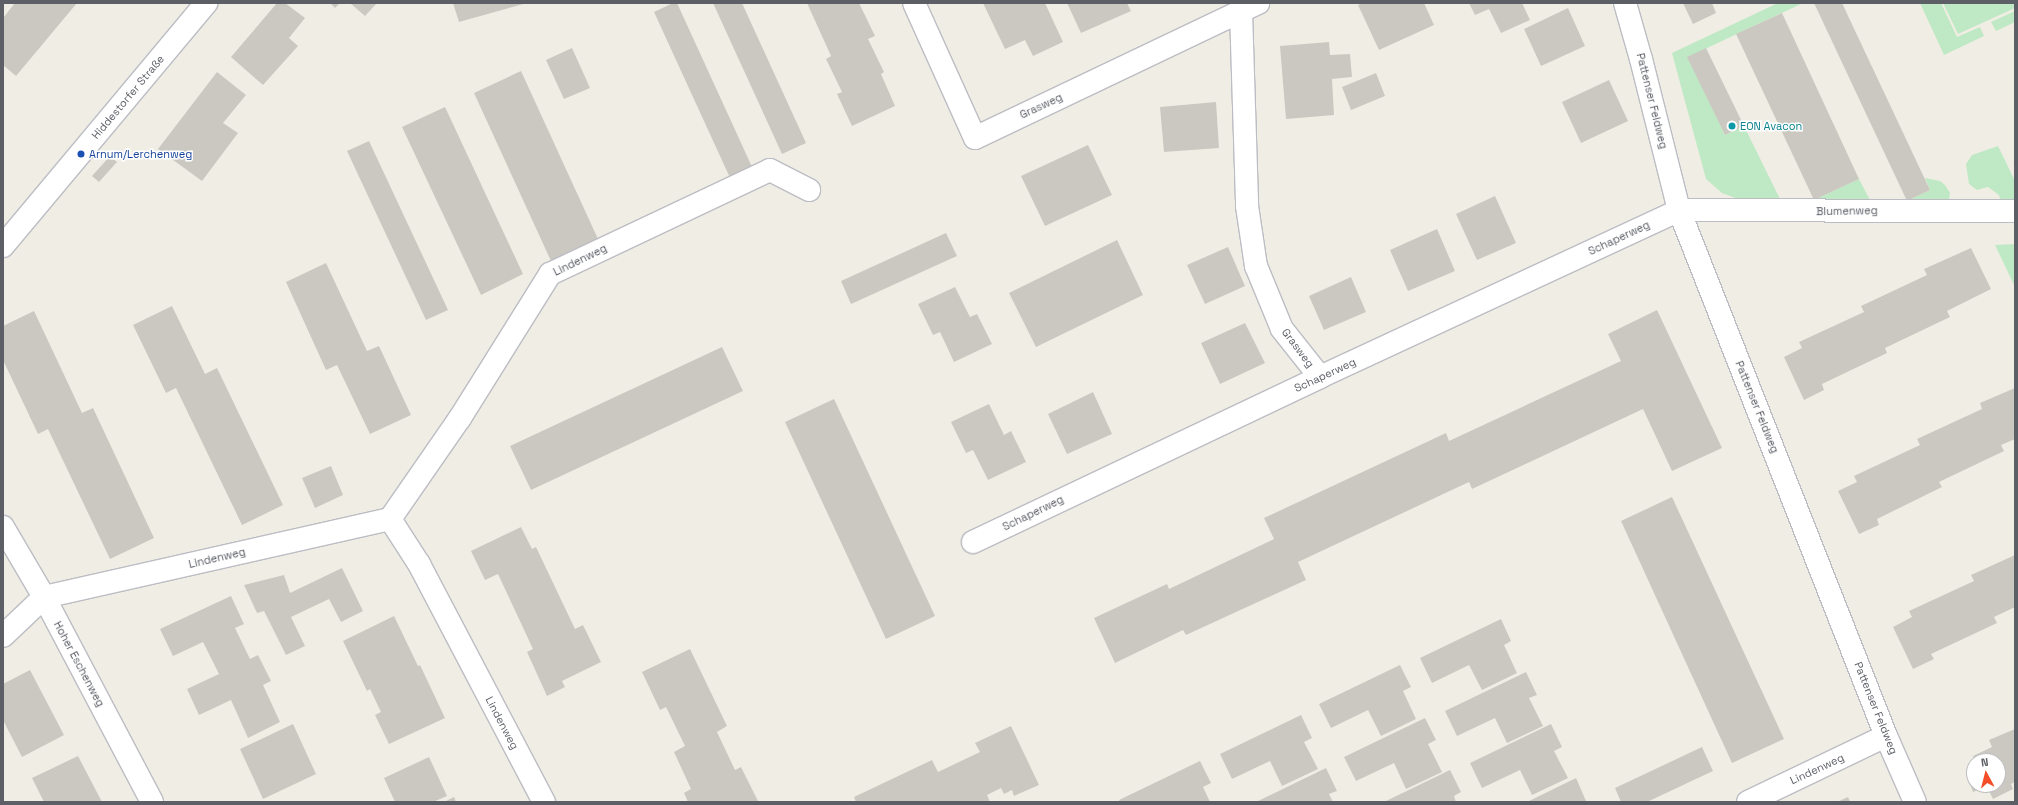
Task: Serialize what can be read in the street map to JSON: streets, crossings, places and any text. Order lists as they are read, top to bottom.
{
  "streets": {
    "street": [
      "Hiddestorfer Straße",
      "Pattenser Feldweg",
      "Grasweg",
      "Blumenweg",
      "Schaperweg",
      "Lindenweg",
      "Hoher Eschenweg"
    ]
  },
  "crossings": [
    ["Pattenser Feldweg", "Blumenweg"],
    ["Pattenser Feldweg", "Schaperweg"],
    ["Pattenser Feldweg", "Lindenweg"],
    ["Grasweg", "Schaperweg"],
    ["Blumenweg", "Schaperweg"],
    ["Lindenweg", "Hoher Eschenweg"]
  ],
  "places": ["EON Avacon", "Arnum/Lerchenweg"],
  "north": "top"
}
